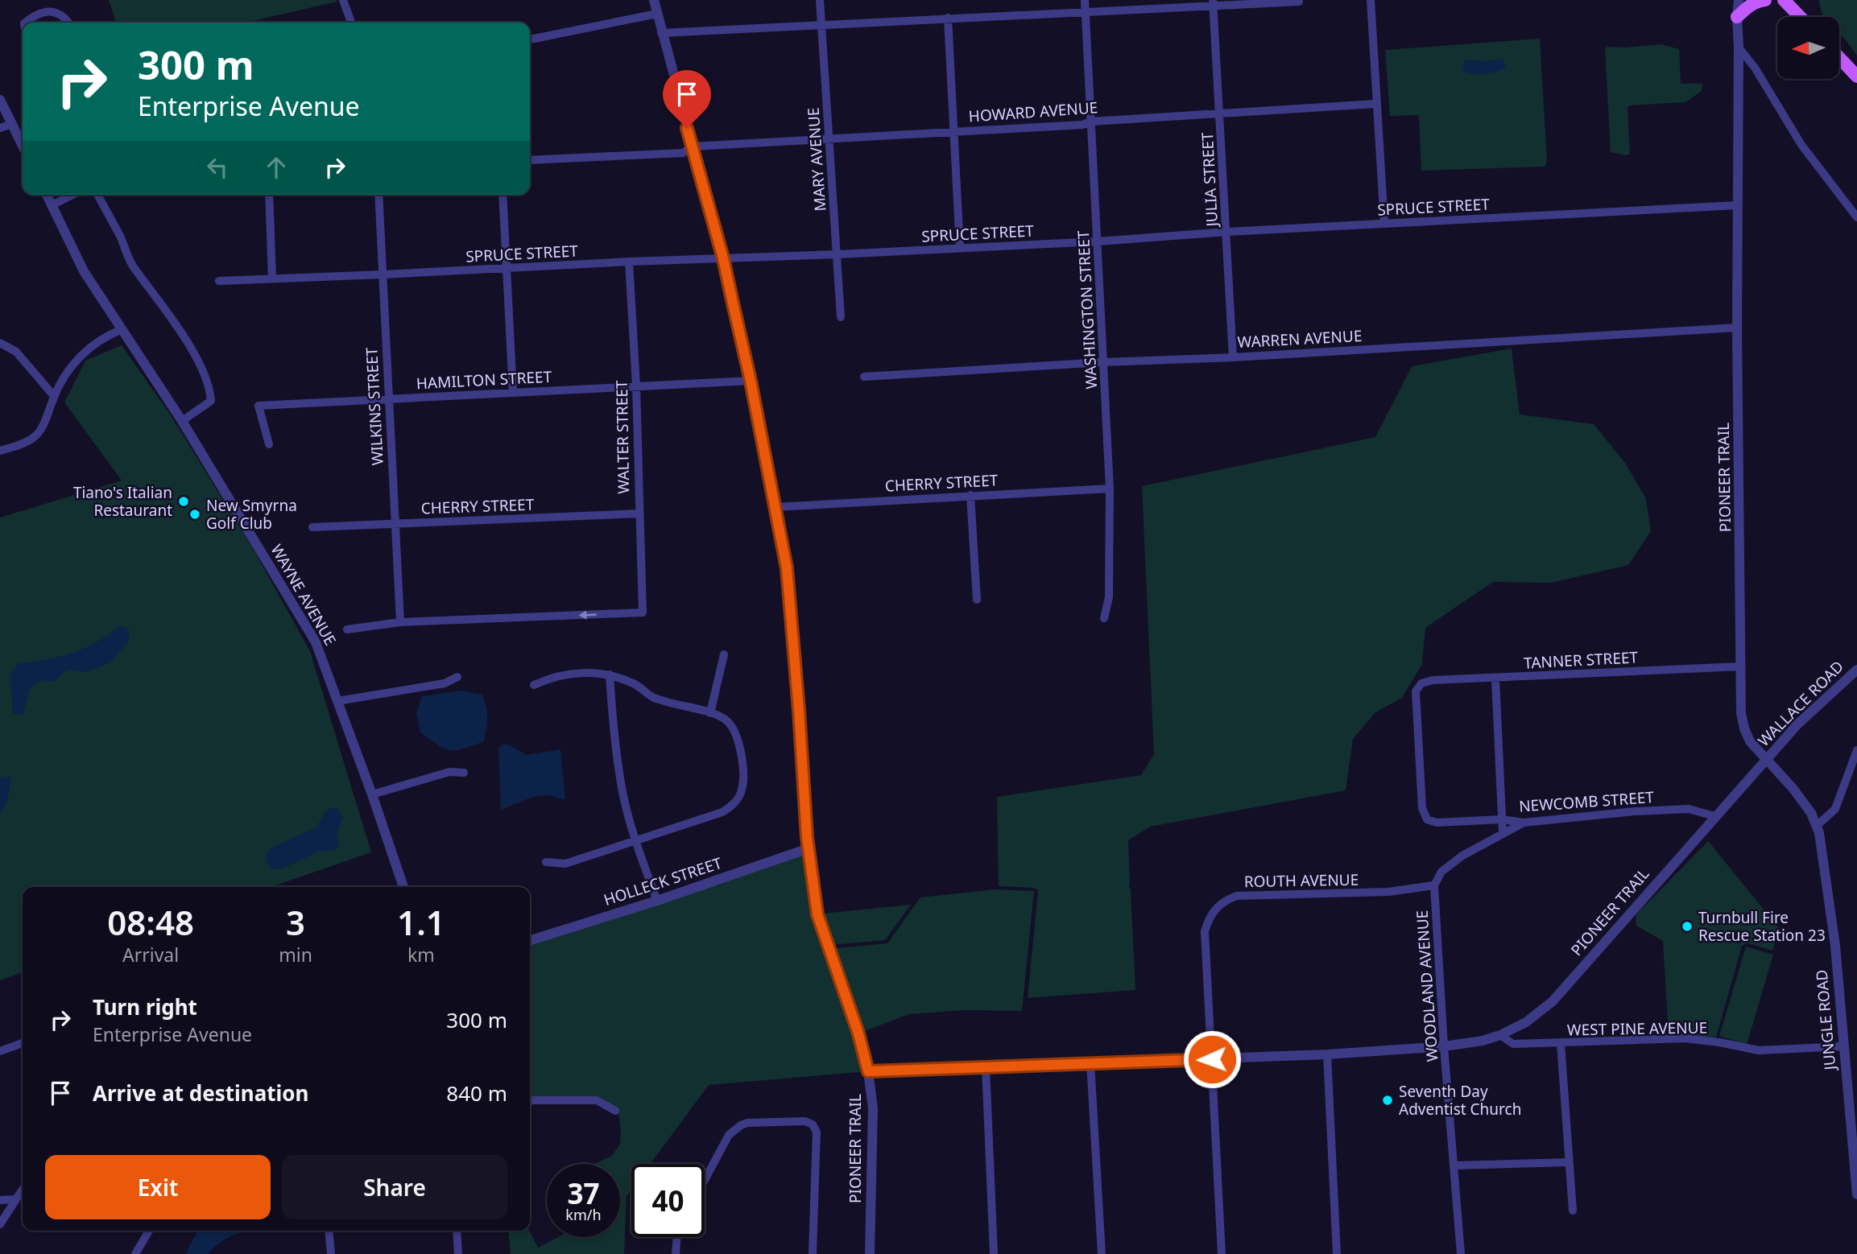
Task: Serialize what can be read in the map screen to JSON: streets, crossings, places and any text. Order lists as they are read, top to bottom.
{
  "streets": {
    "street": [
      "HOWARD AVENUE",
      "MARY AVENUE",
      "JULIA STREET",
      "SPRUCE STREET",
      "WASHINGTON STREET",
      "WARREN AVENUE",
      "HAMILTON STREET",
      "WILKINS STREET",
      "WALTER STREET",
      "PIONEER TRAIL",
      "CHERRY STREET",
      "WAYNE AVENUE",
      "TANNER STREET",
      "WALLACE ROAD",
      "NEWCOMB STREET",
      "ROUTH AVENUE",
      "HOLLECK STREET",
      "WOODLAND AVENUE",
      "JUNGLE ROAD",
      "WEST PINE AVENUE"
    ]
  },
  "crossings": [
    ["HOWARD AVENUE", "MARY AVENUE"],
    ["HOWARD AVENUE", "JULIA STREET"],
    ["HOWARD AVENUE", "WASHINGTON STREET"],
    ["MARY AVENUE", "SPRUCE STREET"],
    ["JULIA STREET", "SPRUCE STREET"],
    ["JULIA STREET", "WARREN AVENUE"],
    ["SPRUCE STREET", "WASHINGTON STREET"],
    ["SPRUCE STREET", "WILKINS STREET"],
    ["SPRUCE STREET", "WALTER STREET"],
    ["SPRUCE STREET", "PIONEER TRAIL"],
    ["WASHINGTON STREET", "WARREN AVENUE"],
    ["WASHINGTON STREET", "CHERRY STREET"],
    ["WARREN AVENUE", "PIONEER TRAIL"],
    ["HAMILTON STREET", "WILKINS STREET"],
    ["HAMILTON STREET", "WALTER STREET"],
    ["WILKINS STREET", "WALTER STREET"],
    ["WILKINS STREET", "CHERRY STREET"],
    ["WALTER STREET", "CHERRY STREET"],
    ["PIONEER TRAIL", "TANNER STREET"],
    ["PIONEER TRAIL", "WALLACE ROAD"],
    ["PIONEER TRAIL", "NEWCOMB STREET"],
    ["PIONEER TRAIL", "ROUTH AVENUE"],
    ["PIONEER TRAIL", "WOODLAND AVENUE"],
    ["PIONEER TRAIL", "JUNGLE ROAD"],
    ["PIONEER TRAIL", "WEST PINE AVENUE"],
    ["TANNER STREET", "NEWCOMB STREET"],
    ["WALLACE ROAD", "JUNGLE ROAD"],
    ["ROUTH AVENUE", "WOODLAND AVENUE"],
    ["JUNGLE ROAD", "WEST PINE AVENUE"]
  ],
  "places": [
    "Tiano's Italian Restaurant",
    "New Smyrna Golf Club",
    "Turnbull Fire Rescue Station 23",
    "Seventh Day Adventist Church"
  ],
  "north": "left",
  "page": {
    "turn": ["300 m", "Enterprise Avenue"],
    "eta": [
      "08:48",
      "Arrival",
      "3",
      "min",
      "1.1",
      "km"
    ],
    "list": [
      {
        "name": "Turn right",
        "note": "Enterprise Avenue",
        "value": "300 m"
      },
      {
        "name": "Arrive at destination",
        "value": "840 m"
      }
    ],
    "buttons": ["Exit", "Share"],
    "speed": "37 km/h",
    "limit": "40"
  }
}
